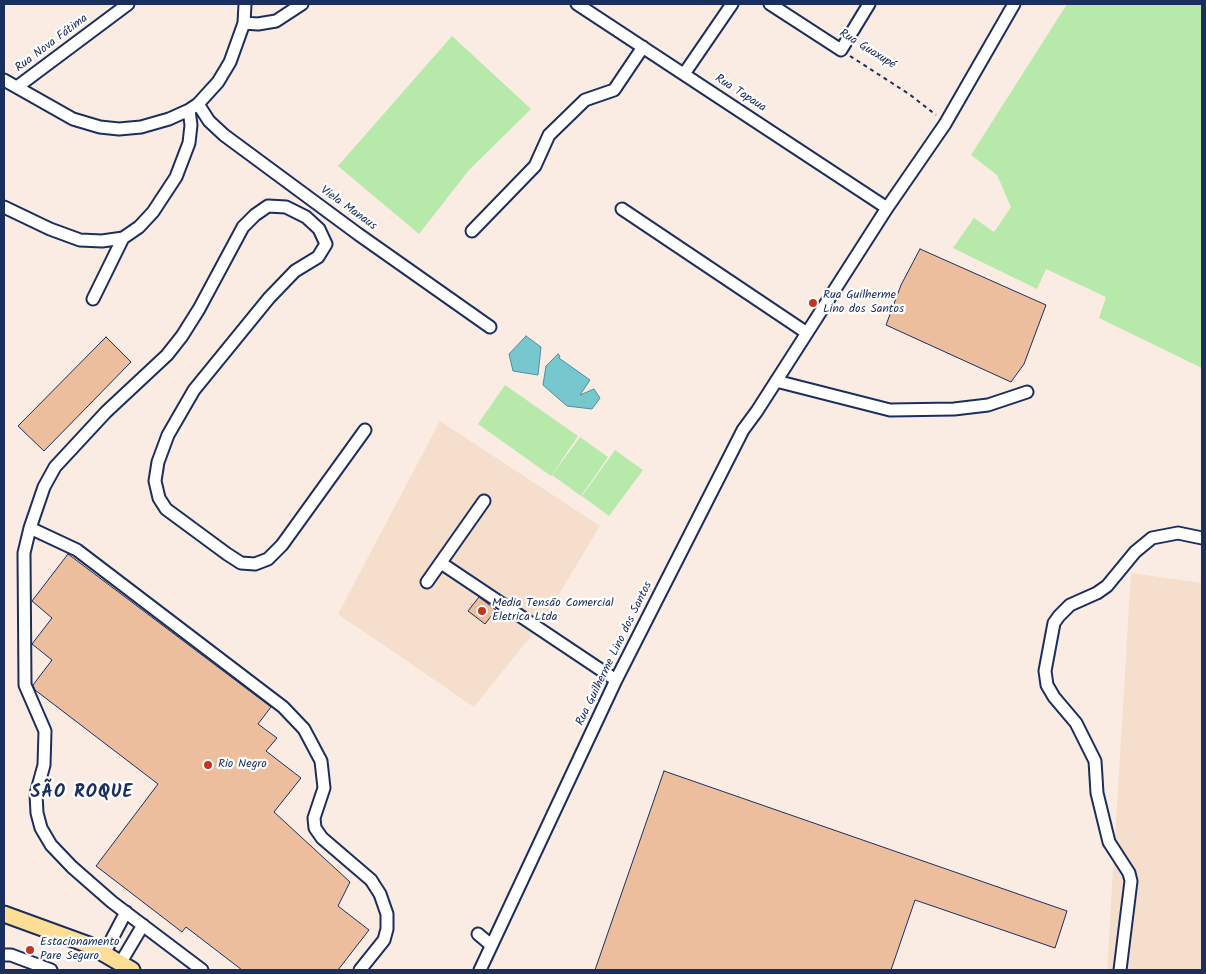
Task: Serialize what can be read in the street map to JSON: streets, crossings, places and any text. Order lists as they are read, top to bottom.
{
  "streets": {
    "street": [
      "Rua Nova Fátima",
      "Rua Guaxupé",
      "Rua Tapaua",
      "Viela Manaus",
      "Rua Guilherme Lino dos Santos"
    ]
  },
  "crossings": [
    ["Rua Guaxupé", "Rua Guilherme Lino dos Santos"],
    ["Rua Tapaua", "Rua Guilherme Lino dos Santos"]
  ],
  "districts": ["SÃO ROQUE"],
  "places": [
    "Rua Guilherme Lino dos Santos",
    "Media Tensão Comercial Eletrica Ltda",
    "Rio Negro",
    "Estacionamento Pare Seguro"
  ]
}
